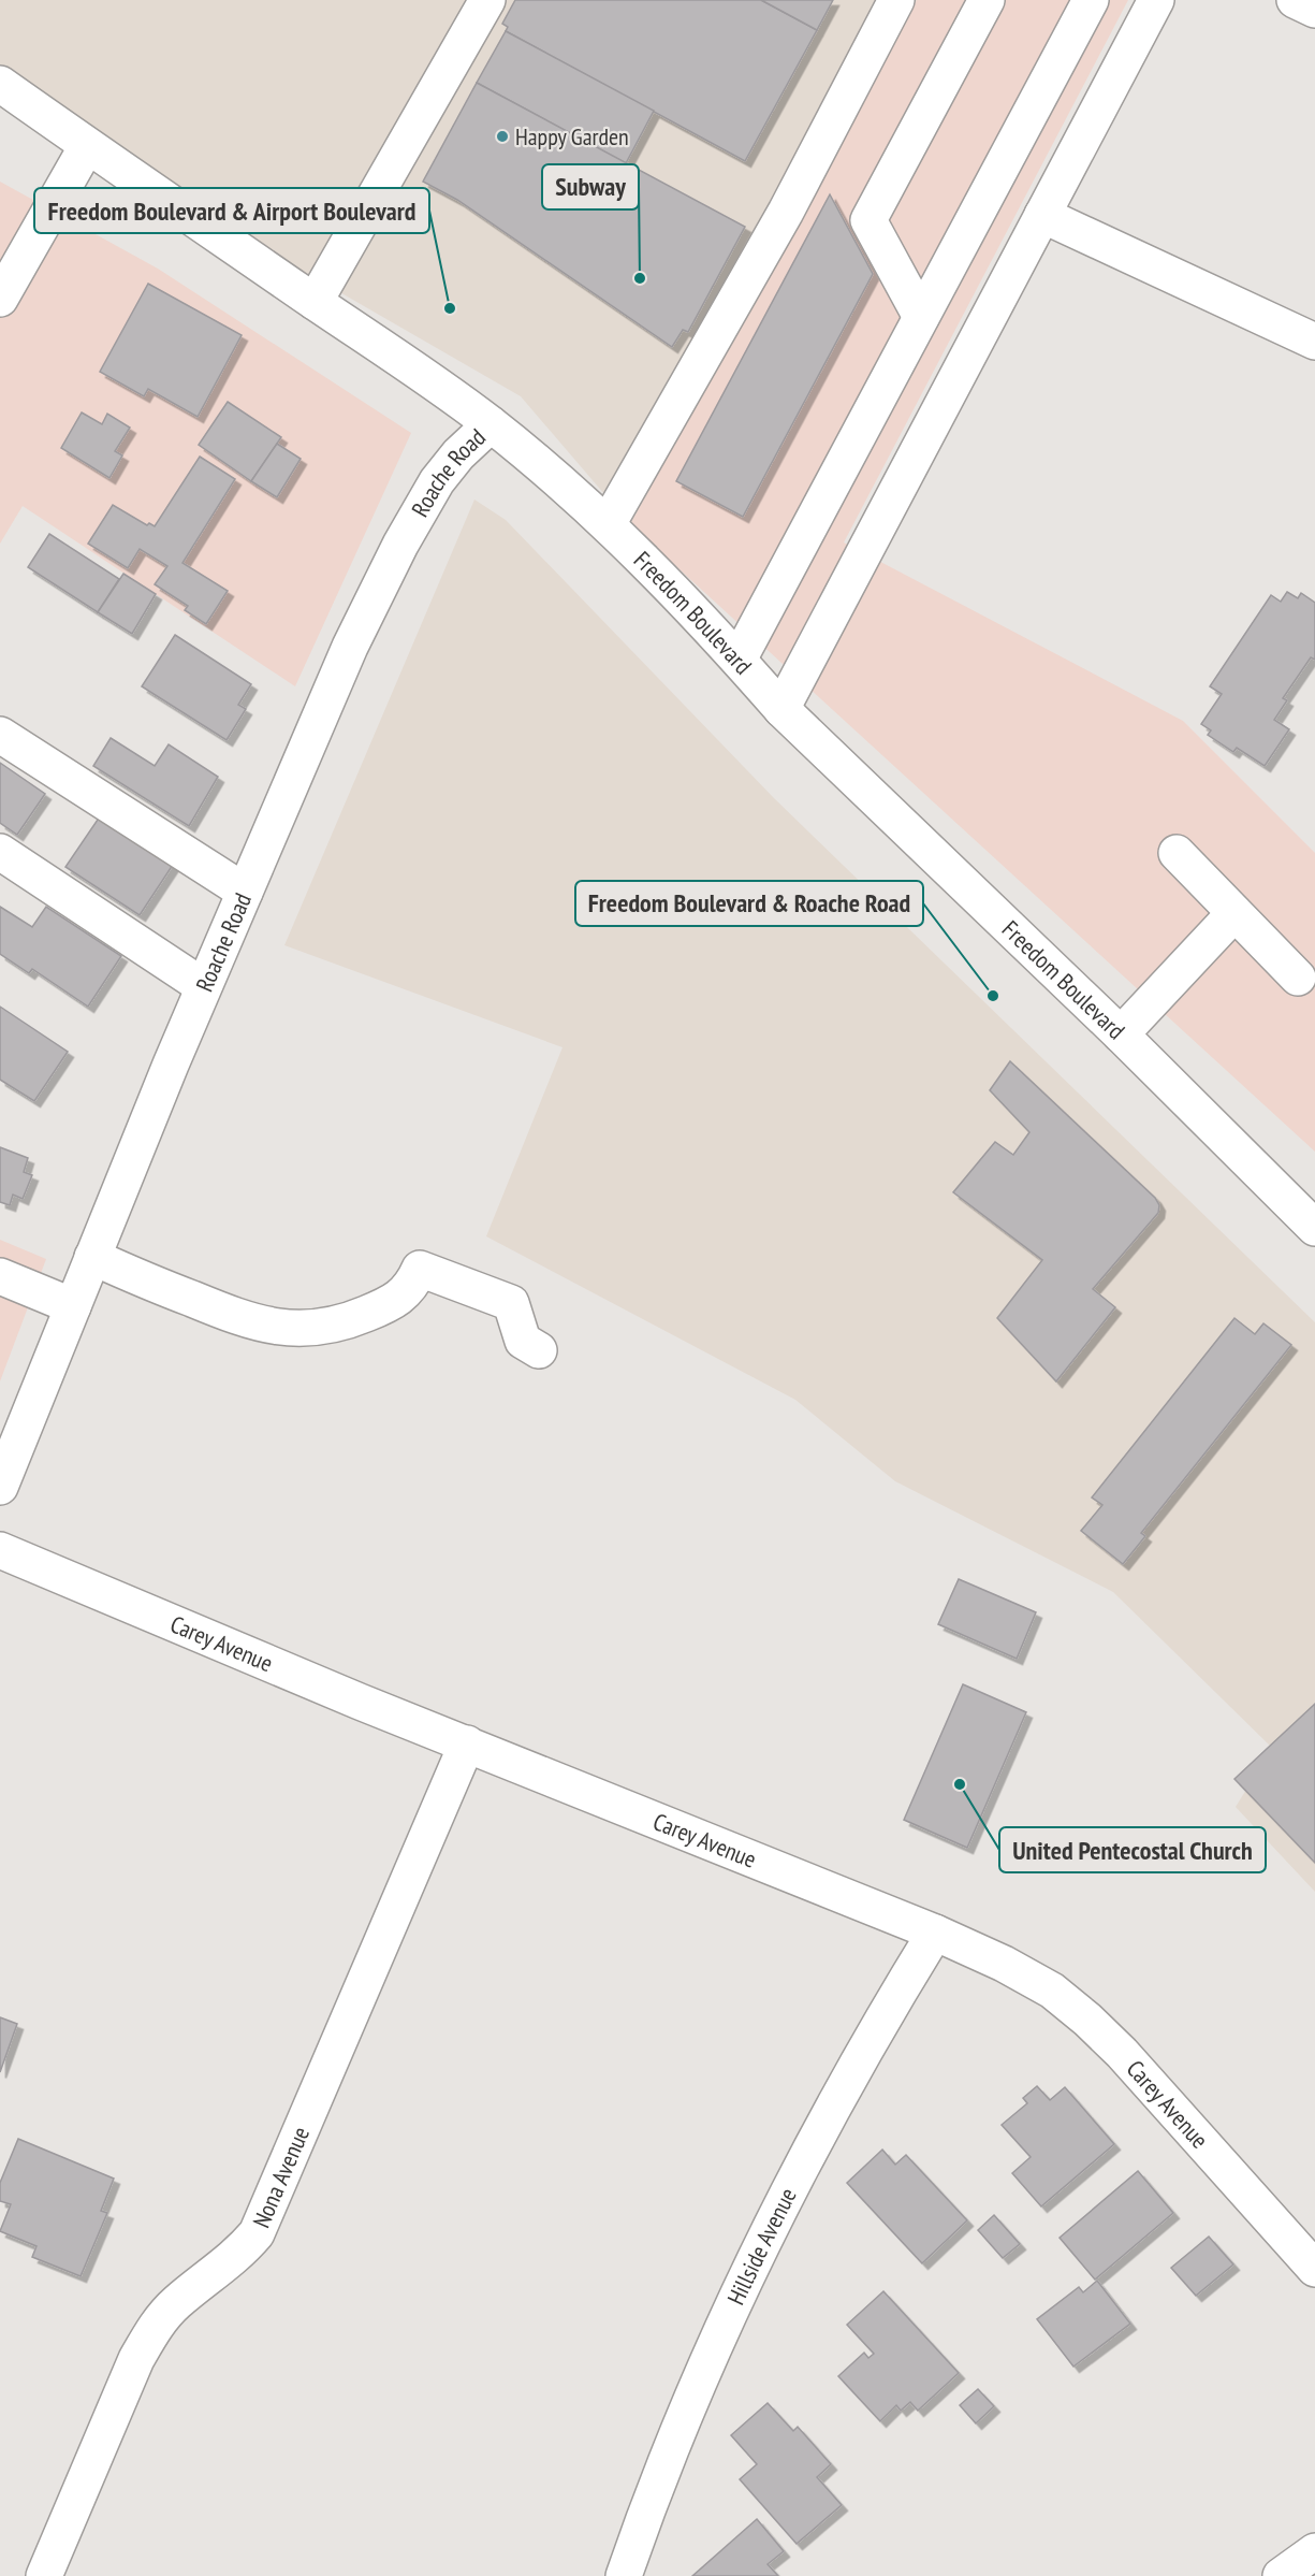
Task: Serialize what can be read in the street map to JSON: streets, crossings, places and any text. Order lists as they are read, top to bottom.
{
  "streets": {
    "street": [
      "Roache Road",
      "Freedom Boulevard",
      "Carey Avenue",
      "Nona Avenue",
      "Hillside Avenue"
    ]
  },
  "crossings": [
    ["Roache Road", "Freedom Boulevard"],
    ["Carey Avenue", "Nona Avenue"],
    ["Carey Avenue", "Hillside Avenue"]
  ],
  "places": [
    "Happy Garden",
    "Subway",
    "Freedom Boulevard & Airport Boulevard",
    "Freedom Boulevard & Roache Road",
    "United Pentecostal Church"
  ]
}
